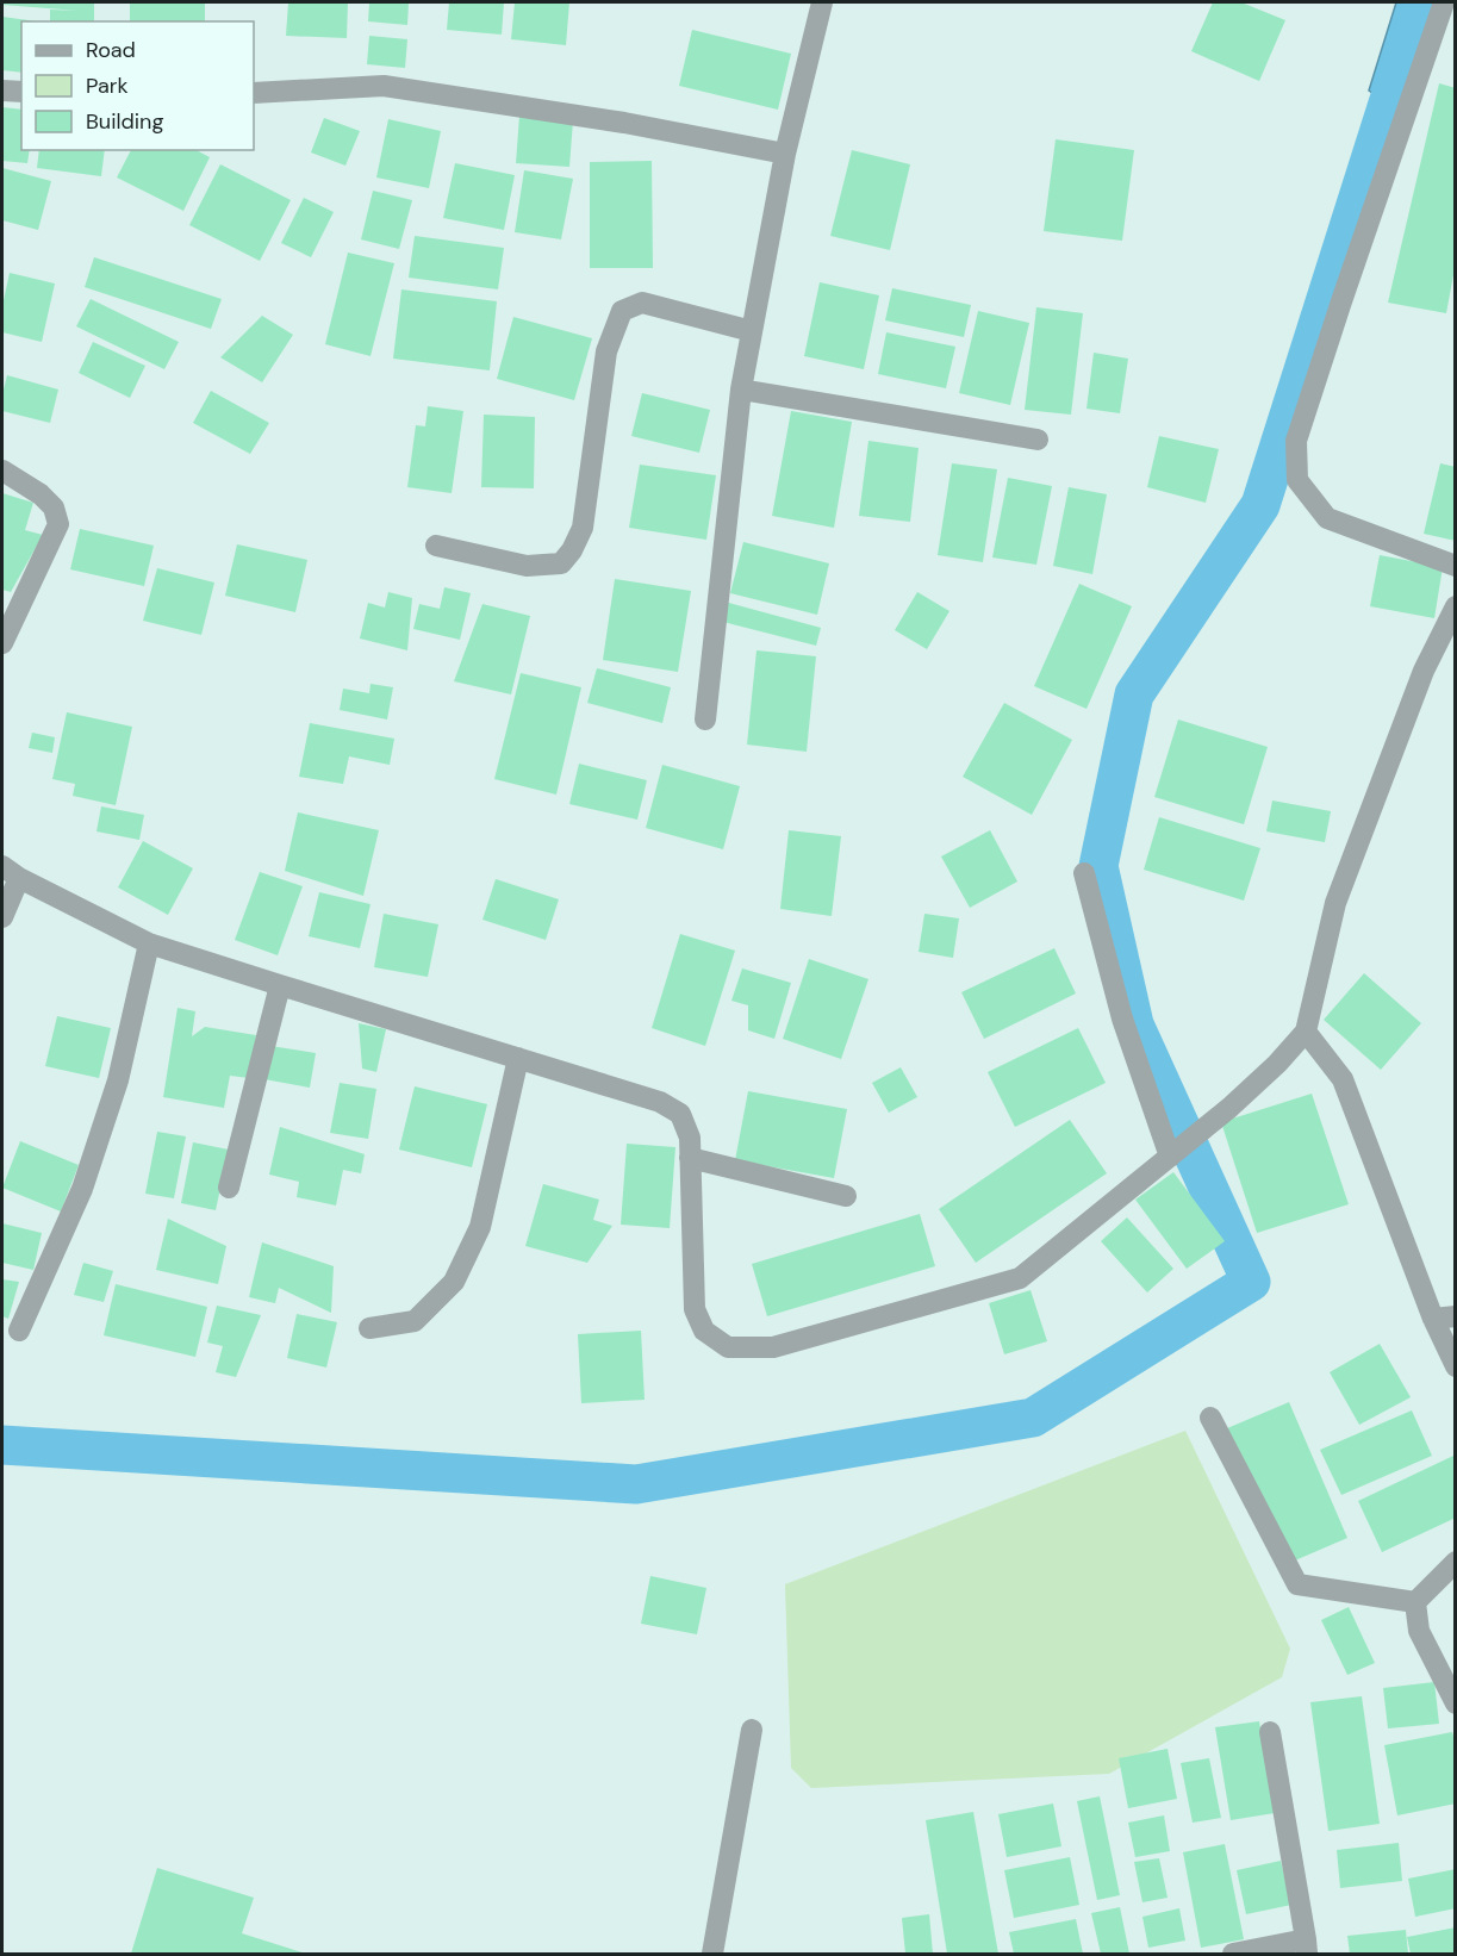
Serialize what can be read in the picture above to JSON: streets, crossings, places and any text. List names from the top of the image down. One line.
{"legend":["Road","Park","Building"]}
